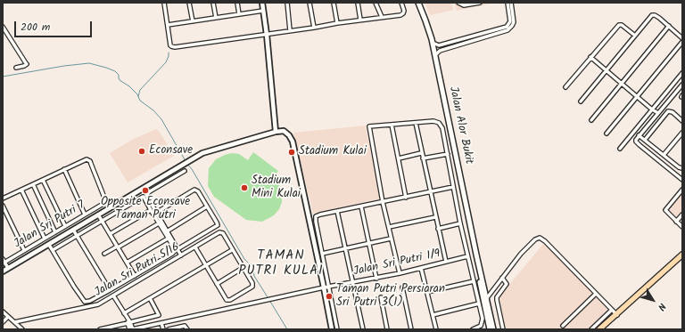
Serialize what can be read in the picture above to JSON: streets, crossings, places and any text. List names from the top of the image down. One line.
{"streets":{"main road":["Jalan Alor Bukit"],"street":["Jalan Sri Putri 7","Jalan Sri Putri 1/9","Jalan Sri Putri 5/16"]},"districts":["TAMAN PUTRI KULAI"],"places":["Econsave","Stadium Kulai","Stadium Mini Kulai","Opposite Econsave Taman Putri","Taman Putri Persiaran Sri Putri 3(1)"],"scale_bar":"200 m","north":"bottom right"}
